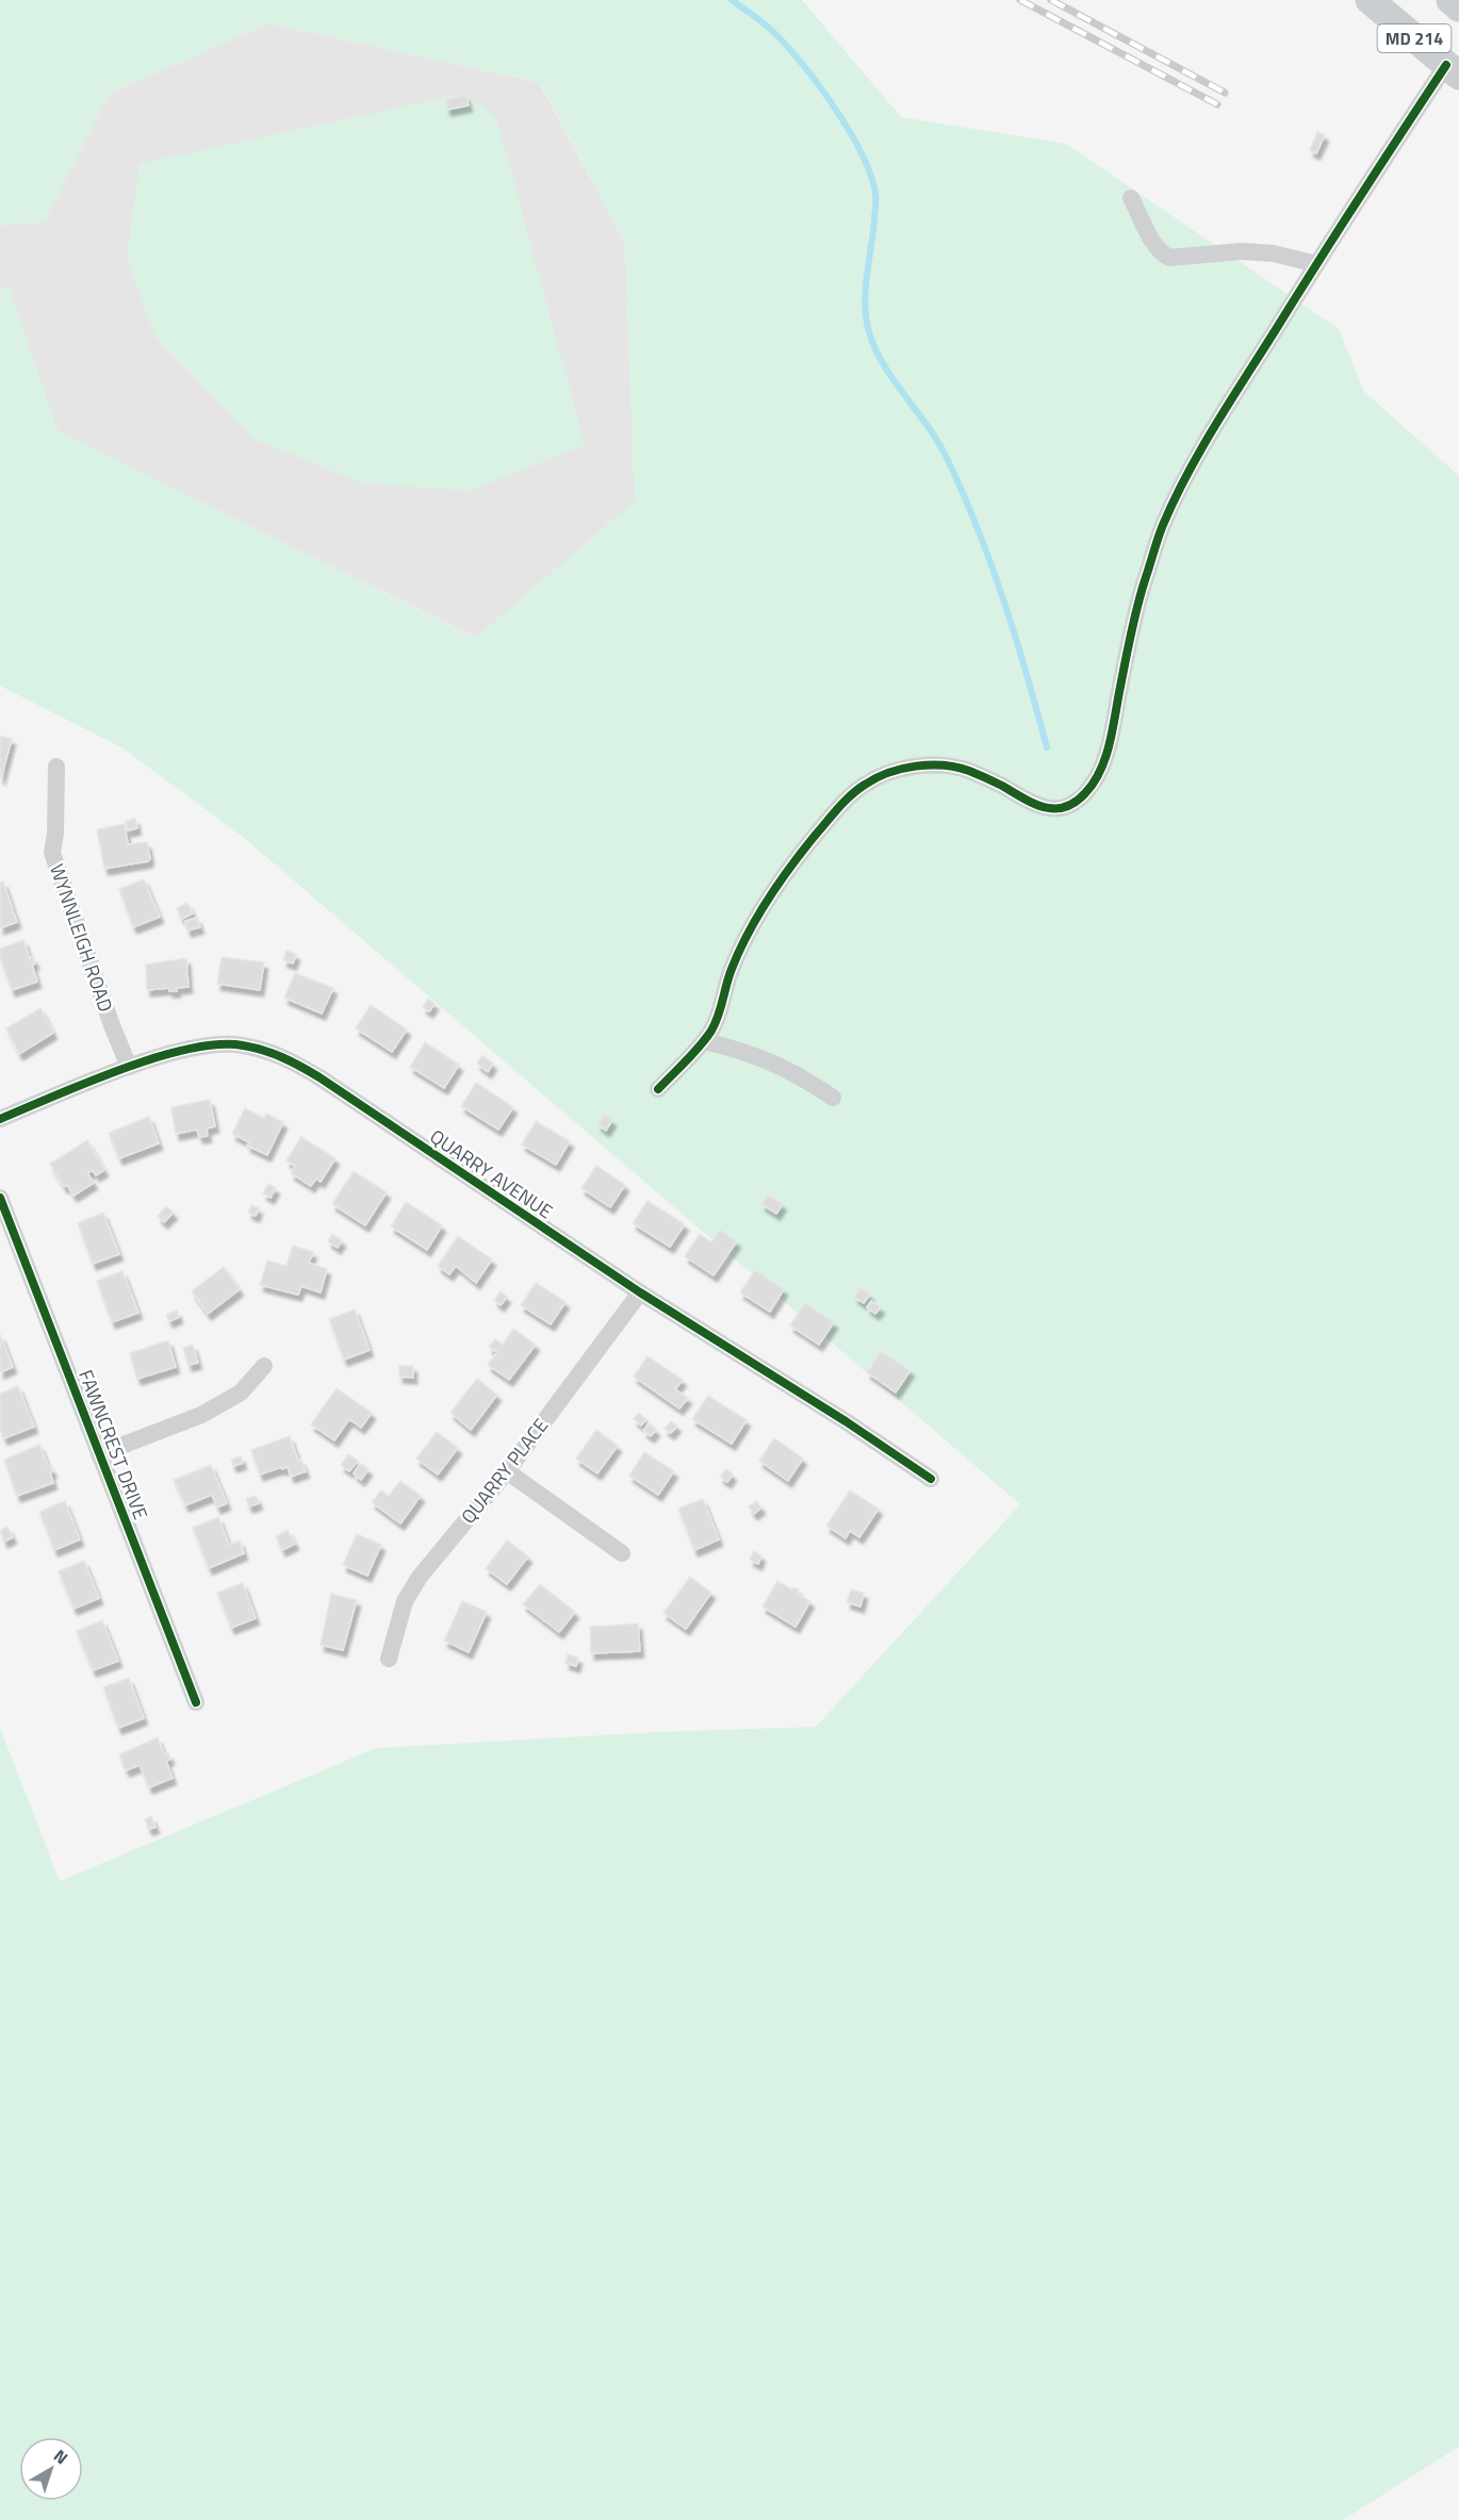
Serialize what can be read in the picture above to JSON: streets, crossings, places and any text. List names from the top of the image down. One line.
{"streets":{"main road":["MD 214"],"street":["WYNNLEIGH ROAD","QUARRY AVENUE","FAWNCREST DRIVE","QUARRY PLACE"]},"crossings":[["WYNNLEIGH ROAD","QUARRY AVENUE"],["QUARRY AVENUE","QUARRY PLACE"]],"north":"top right"}
